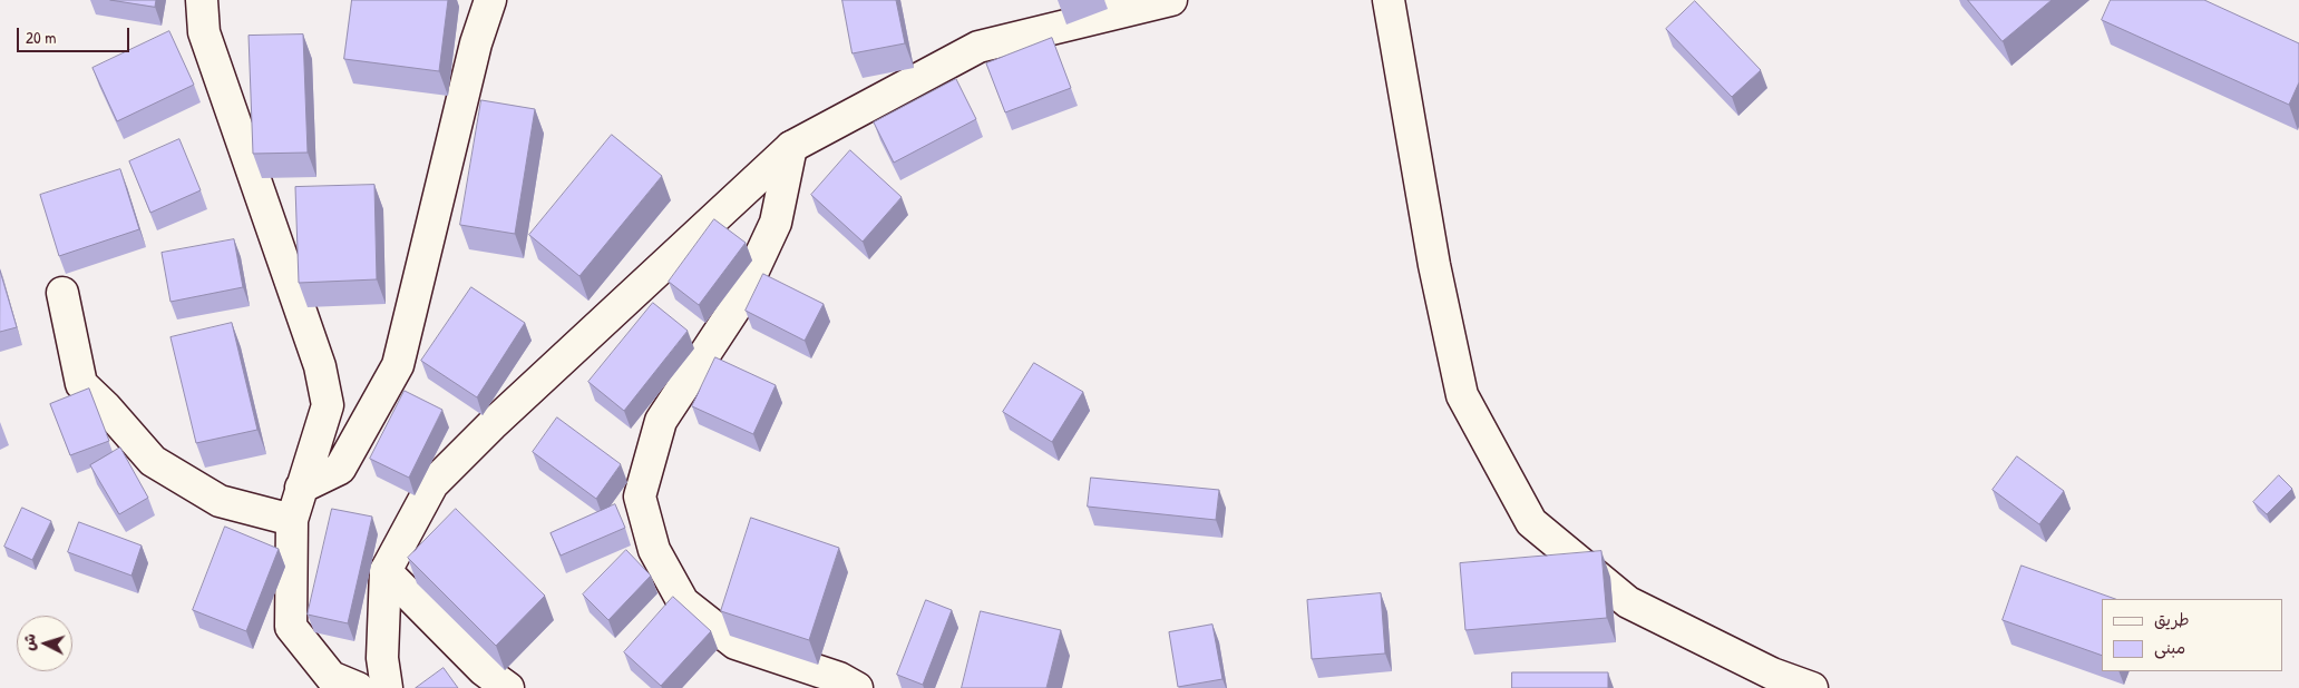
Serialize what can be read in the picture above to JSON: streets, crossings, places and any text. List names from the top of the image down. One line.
{"legend":["طريق","مبنى"],"scale_bar":"20 m","north":"left"}
